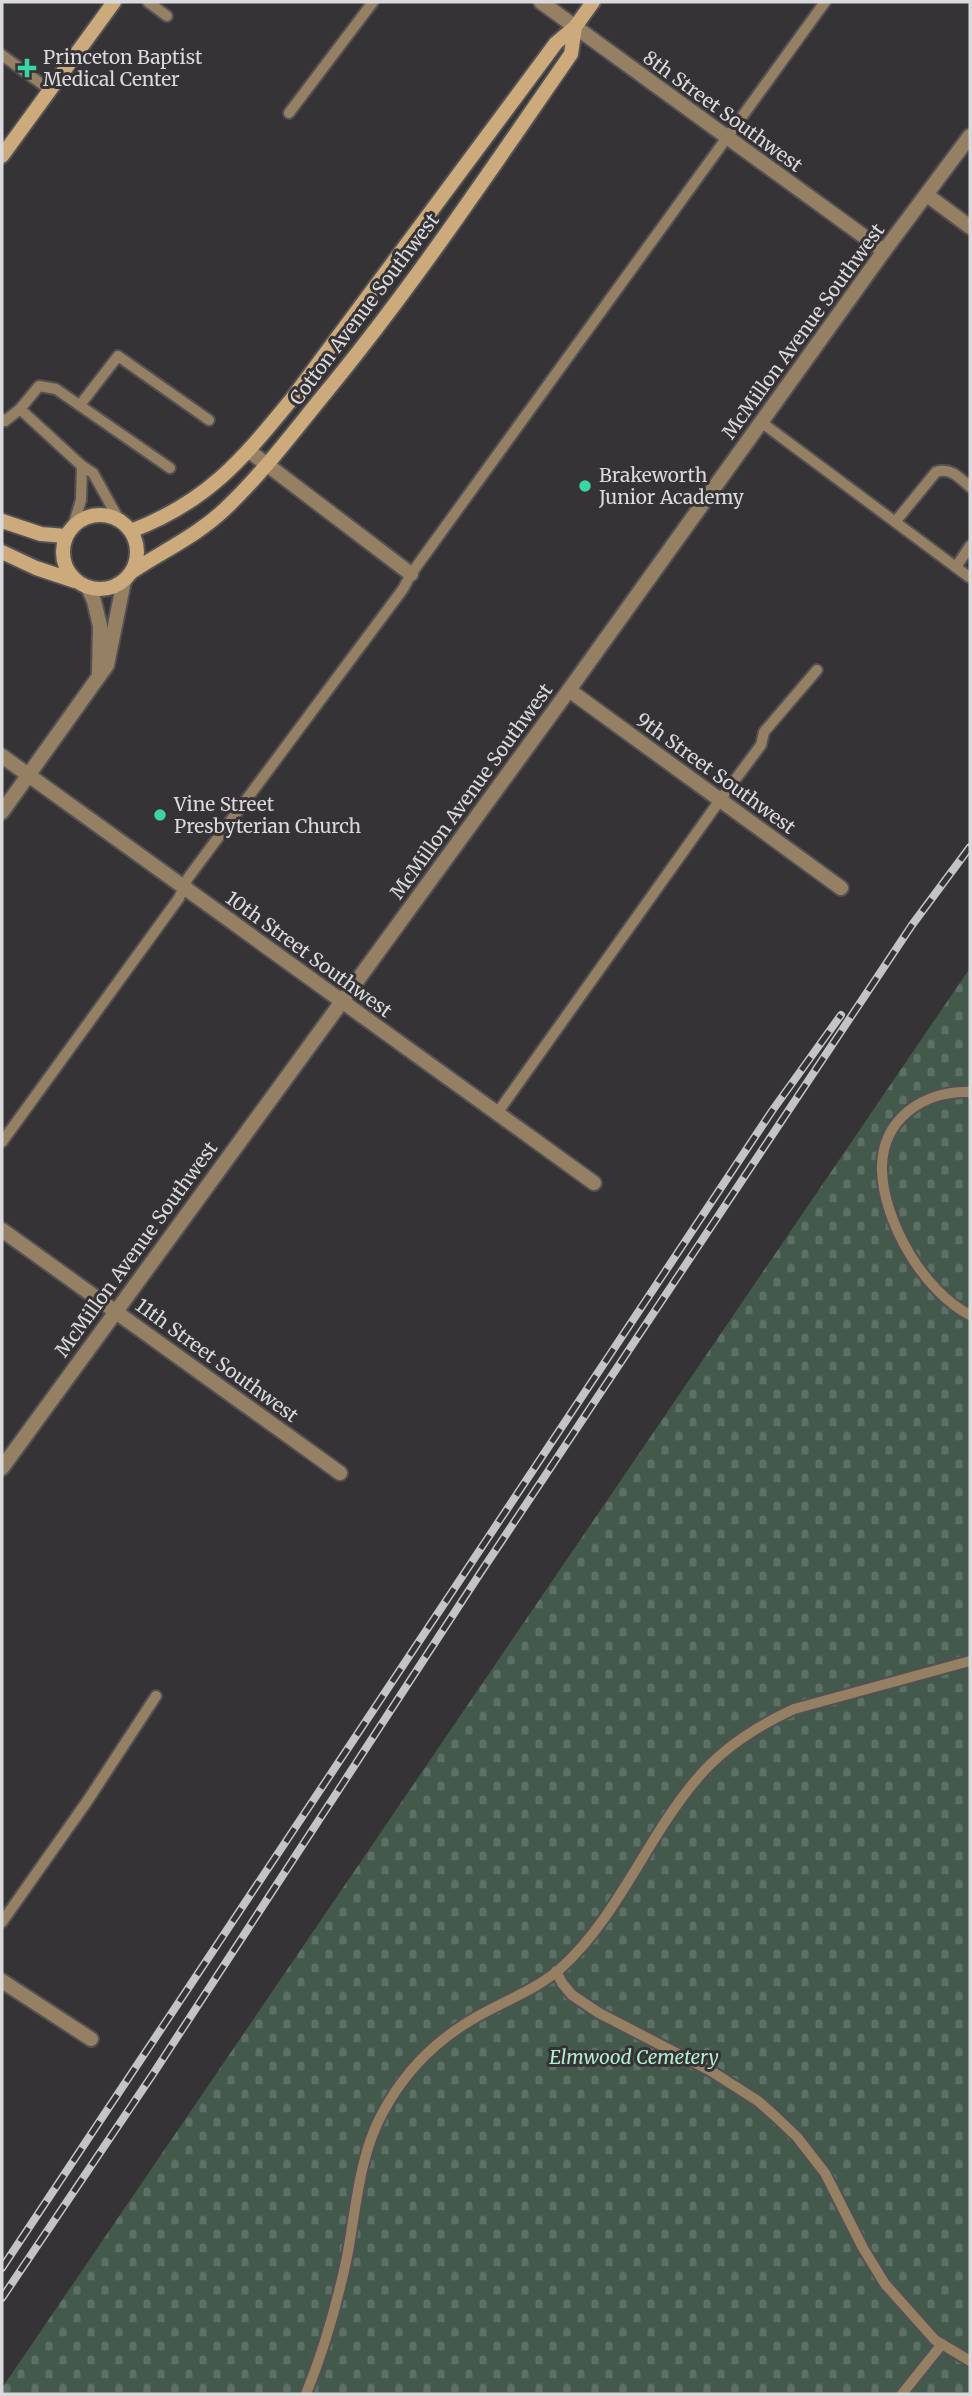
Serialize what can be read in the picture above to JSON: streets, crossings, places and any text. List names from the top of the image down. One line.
{"streets":{"street":["8th Street Southwest","Cotton Avenue Southwest","McMillon Avenue Southwest","9th Street Southwest","10th Street Southwest","11th Street Southwest"]},"crossings":[["8th Street Southwest","Cotton Avenue Southwest"],["8th Street Southwest","McMillon Avenue Southwest"],["McMillon Avenue Southwest","9th Street Southwest"],["McMillon Avenue Southwest","10th Street Southwest"],["McMillon Avenue Southwest","11th Street Southwest"]],"parks":["Elmwood Cemetery"],"places":{"health":["Princeton Baptist Medical Center"],"other":["Brakeworth Junior Academy","Vine Street Presbyterian Church"]}}
